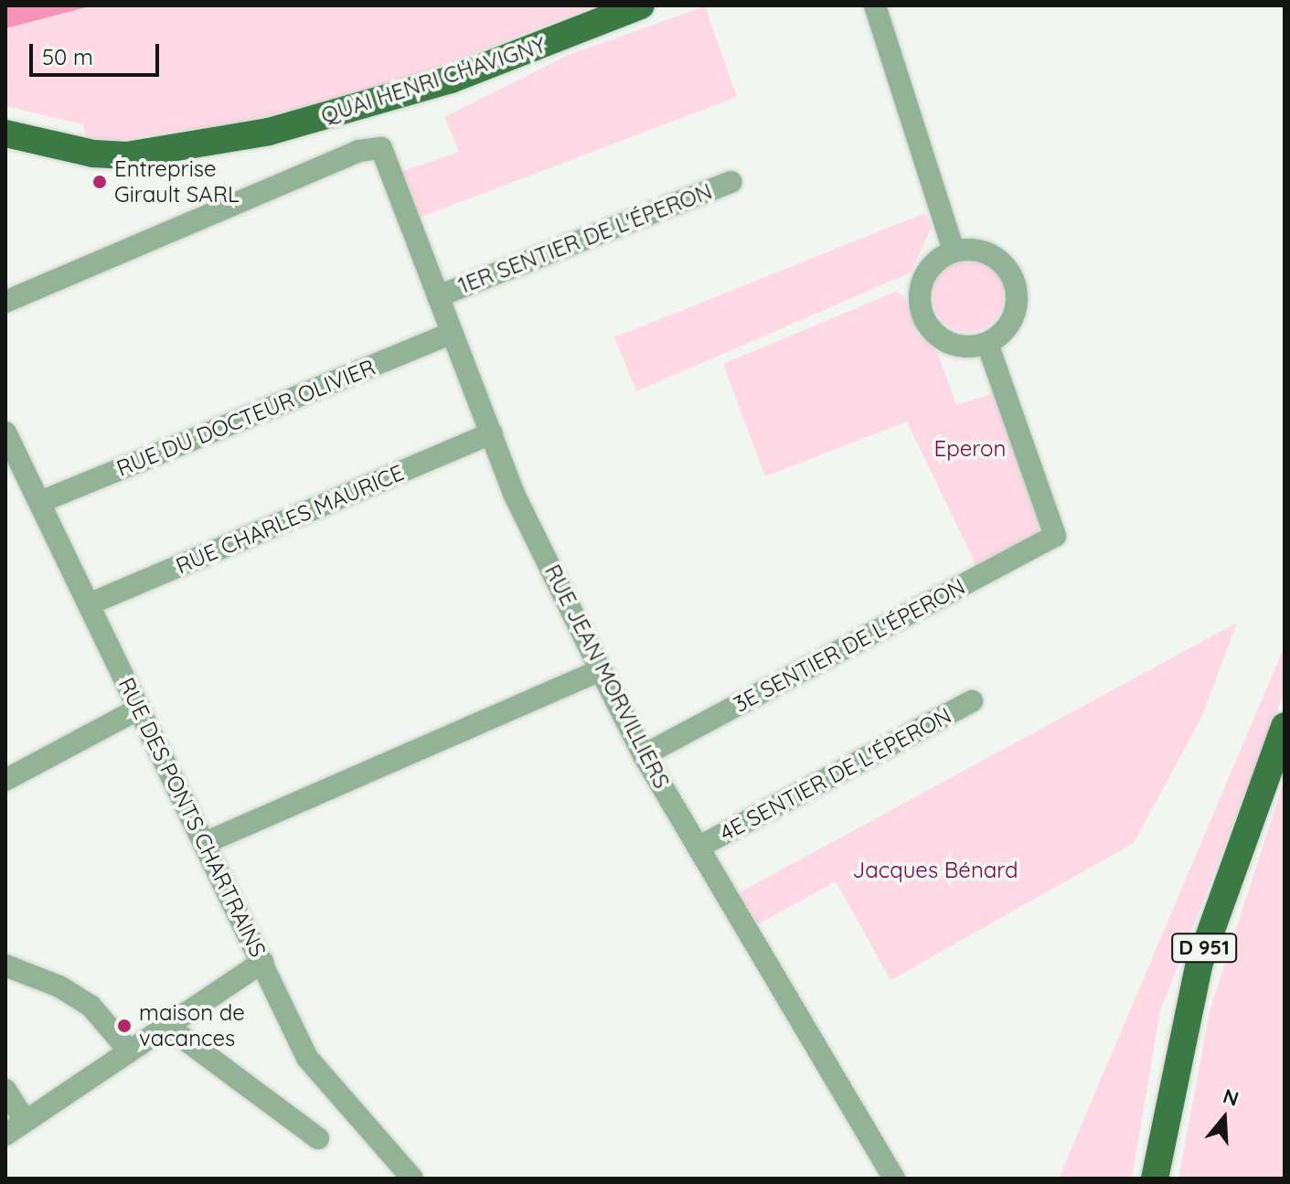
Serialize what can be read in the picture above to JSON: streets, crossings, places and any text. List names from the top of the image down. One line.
{"streets":{"main road":["QUAI HENRI CHAVIGNY","D 951"],"street":["1ER SENTIER DE L'ÉPERON","RUE DU DOCTEUR OLIVIER","RUE CHARLES MAURICE","3E SENTIER DE L'ÉPERON","RUE JEAN MORVILLIERS","4E SENTIER DE L'ÉPERON","RUE DES PONTS CHARTRAINS"]},"crossings":[["1ER SENTIER DE L'ÉPERON","RUE JEAN MORVILLIERS"],["RUE DU DOCTEUR OLIVIER","RUE JEAN MORVILLIERS"],["RUE DU DOCTEUR OLIVIER","RUE DES PONTS CHARTRAINS"],["RUE CHARLES MAURICE","RUE JEAN MORVILLIERS"],["RUE CHARLES MAURICE","RUE DES PONTS CHARTRAINS"],["3E SENTIER DE L'ÉPERON","RUE JEAN MORVILLIERS"],["RUE JEAN MORVILLIERS","4E SENTIER DE L'ÉPERON"]],"parks":["Eperon","Jacques Bénard"],"places":["Entreprise Girault SARL","maison de vacances"],"scale_bar":"50 m","north":"top"}
